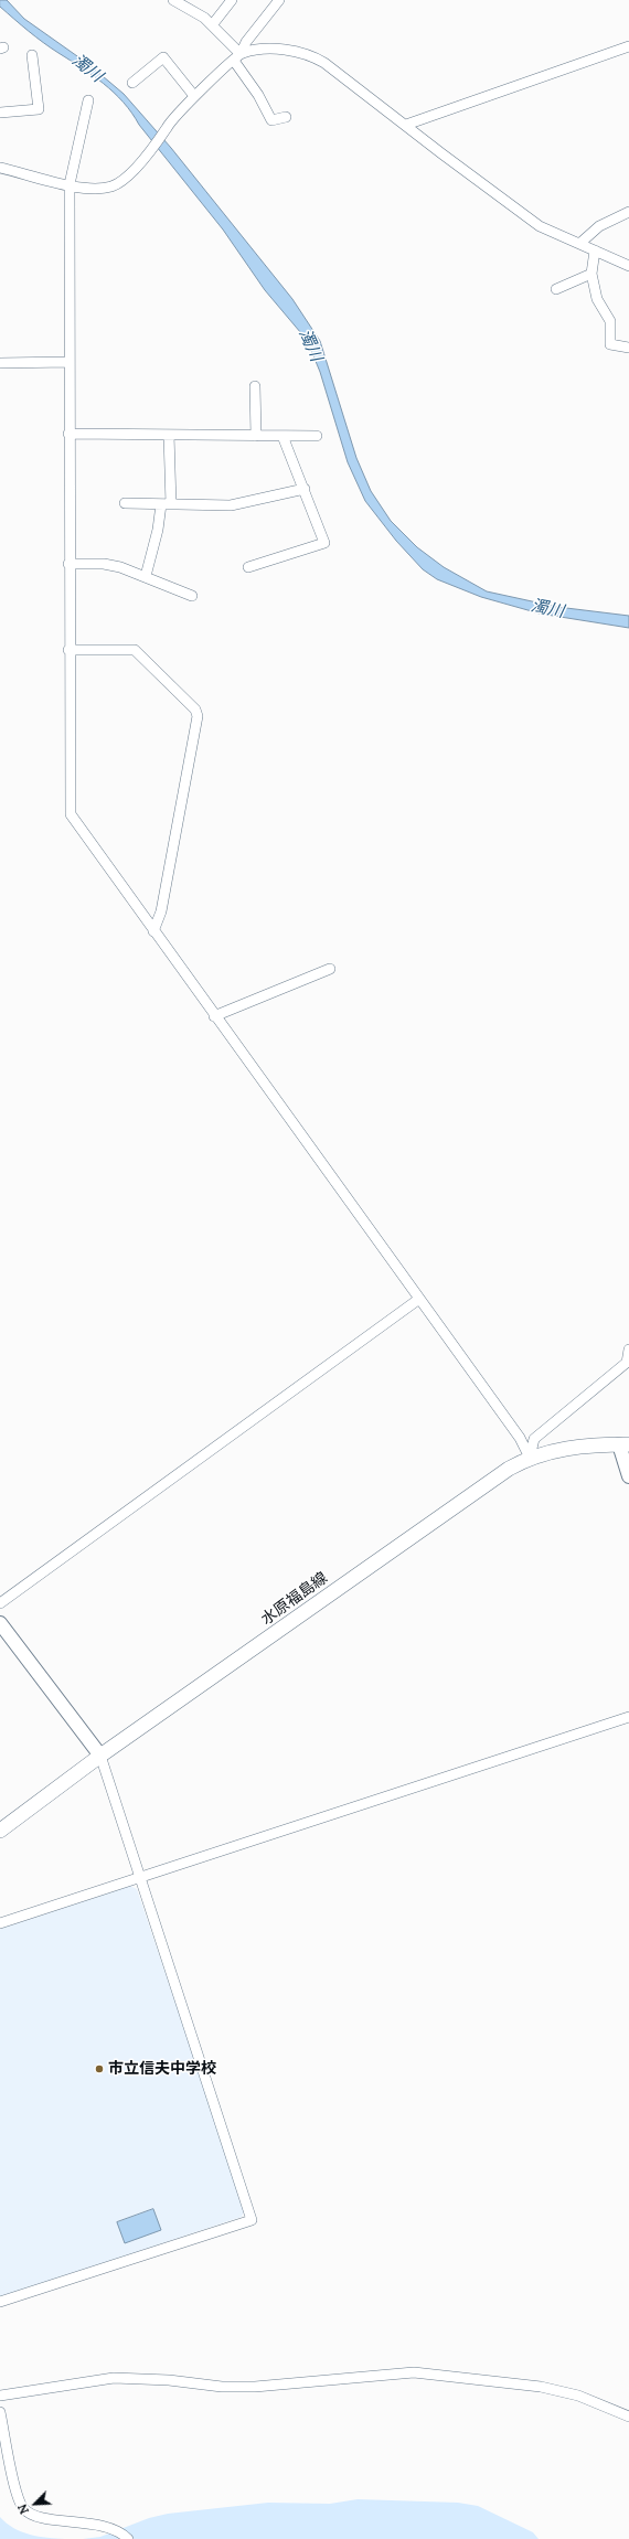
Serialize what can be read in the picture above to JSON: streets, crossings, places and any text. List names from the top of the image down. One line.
{"streets":{"main road":["水原福島線"]},"water":["濁川"],"places":["市立信夫中学校"],"north":"bottom left"}
